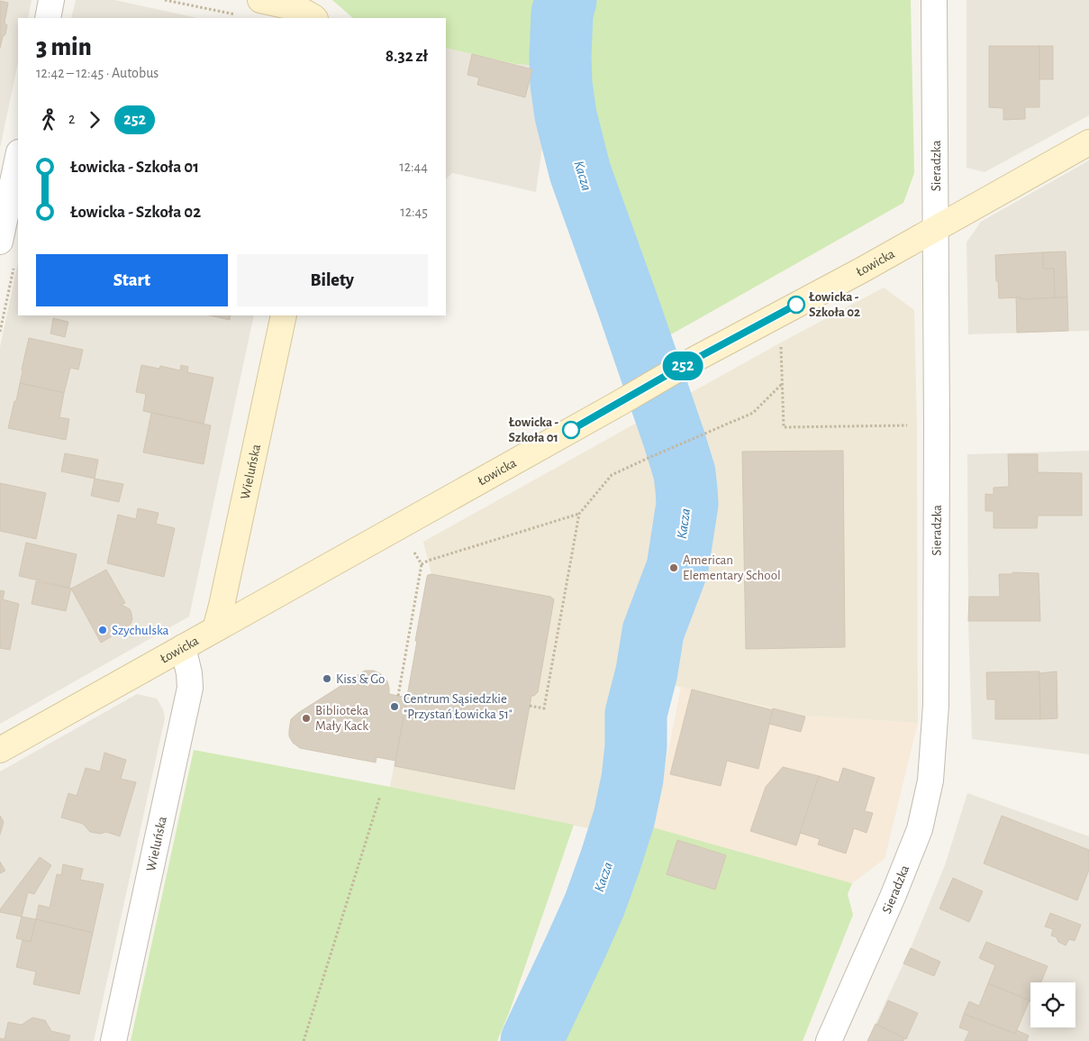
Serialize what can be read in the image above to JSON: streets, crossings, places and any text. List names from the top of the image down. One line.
{"streets":{"street":["Sieradzka","Łowicka","Wieluńska"]},"crossings":[["Sieradzka","Łowicka"],["Łowicka","Wieluńska"]],"water":["Kacza"],"places":["Łowicka - Szkoła 02","Łowicka - Szkoła 01","American Elementary School","Szychulska","Kiss & Go","Centrum Sąsiedzkie \"Przystań Łowicka 51\"","Biblioteka Mały Kack"],"lines":["bus line 252"],"page":{"on_map":"252","heading":["3 min","12:42 – 12:45 · Autobus","8.32 zł"],"legs":["2","252"],"list":[{"name":"Łowicka - Szkoła 01","value":"12:44"},{"name":"Łowicka - Szkoła 02","value":"12:45"}],"buttons":["Start","Bilety"]}}
